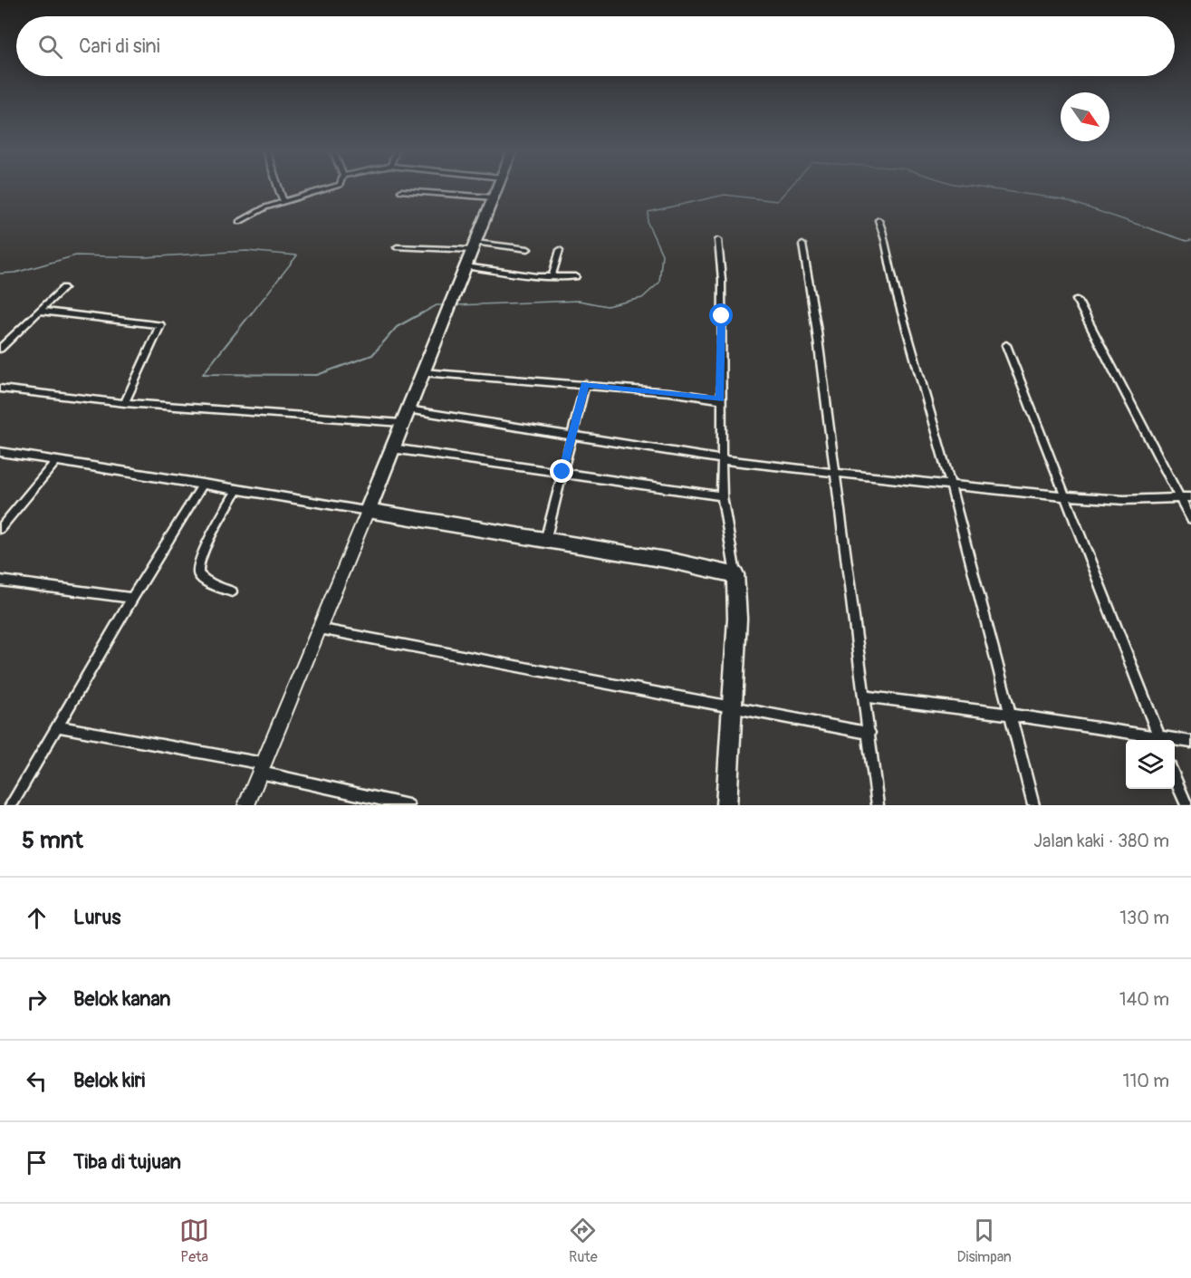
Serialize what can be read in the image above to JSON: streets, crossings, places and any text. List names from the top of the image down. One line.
{"north":"bottom right","page":{"search":"Cari di sini","heading":["5 mnt","Jalan kaki · 380 m"],"list":[["Lurus","130 m"],["Belok kanan","140 m"],["Belok kiri","110 m"],"Tiba di tujuan"],"nav":["Peta","Rute","Disimpan"]}}
